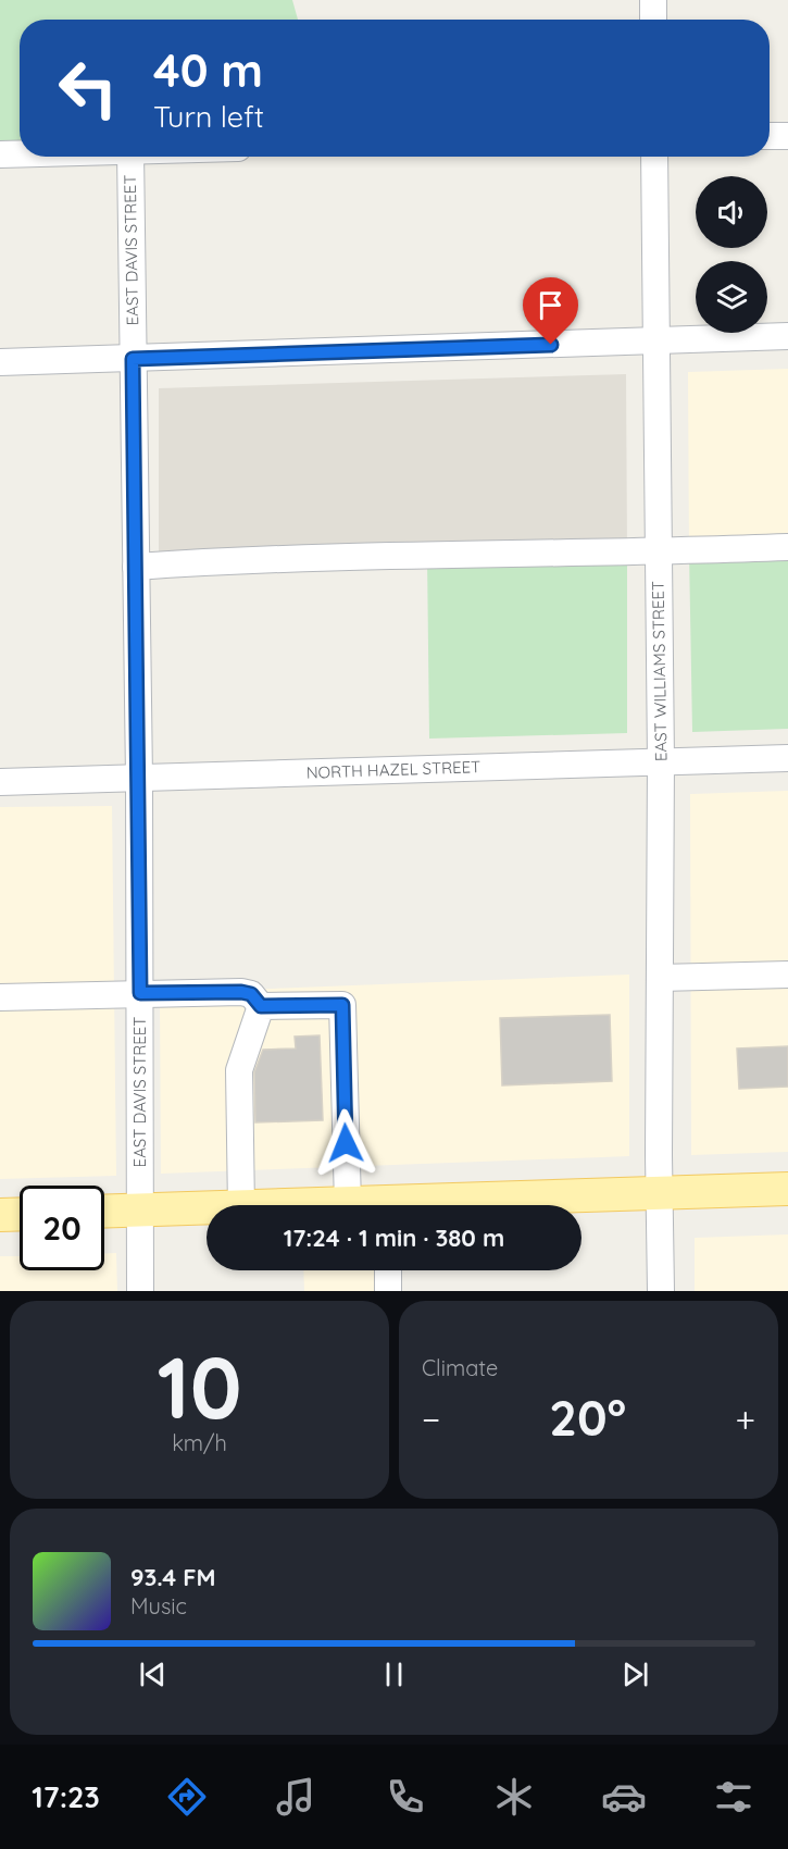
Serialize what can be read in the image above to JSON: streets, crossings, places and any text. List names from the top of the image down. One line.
{"streets":{"street":["EAST DAVIS STREET","EAST WILLIAMS STREET","NORTH HAZEL STREET"]},"crossings":[["EAST DAVIS STREET","NORTH HAZEL STREET"],["EAST WILLIAMS STREET","NORTH HAZEL STREET"]],"page":{"turn":["40 m","Turn left"],"limit":"20","trip":"17:24 · 1 min · 380 m","tile":[["10","km/h"],"Climate"],"heat":["−","20°","+"],"song":["93.4 FM","Music"],"tabs":"17:23"}}
